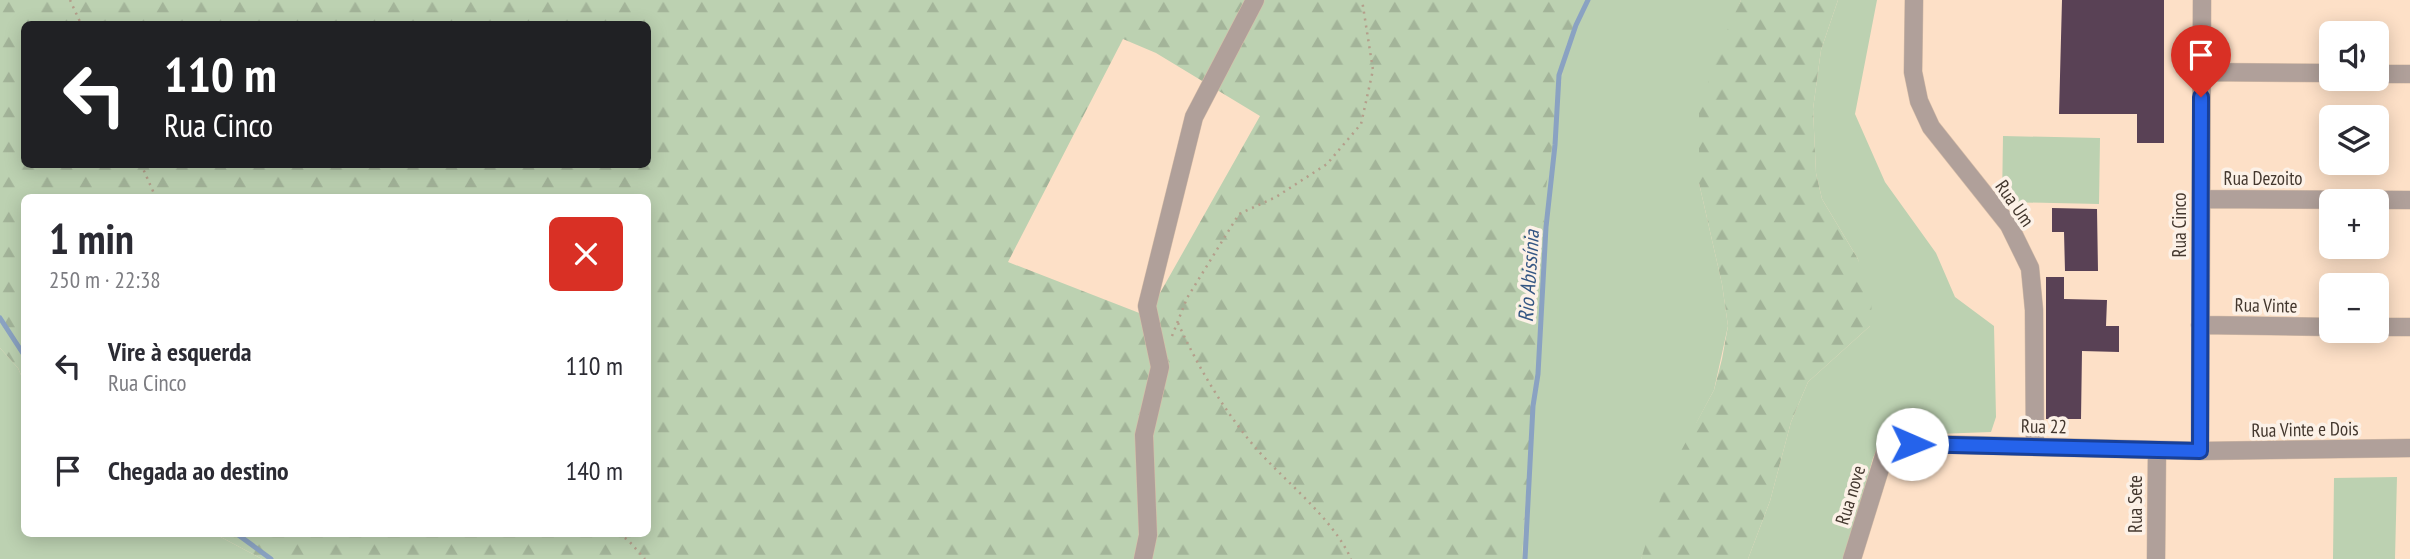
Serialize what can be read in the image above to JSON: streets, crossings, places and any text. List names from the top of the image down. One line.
{"streets":{"street":["Rua Dezoito","Rua Um","Rua Cinco","Rua Vinte","Rua 22","Rua Vinte e Dois","Rua nove","Rua Sete"]},"crossings":[["Rua Dezoito","Rua Cinco"],["Rua Um","Rua 22"],["Rua Cinco","Rua Vinte"],["Rua Cinco","Rua 22"],["Rua Cinco","Rua Vinte e Dois"],["Rua 22","Rua Vinte e Dois"],["Rua 22","Rua nove"],["Rua 22","Rua Sete"]],"water":["Rio Abissínia"],"page":{"map_buttons":["+","−"],"turn":["110 m","Rua Cinco"],"heading":["1 min","250 m · 22:38"],"list":[{"name":"Vire à esquerda","note":"Rua Cinco","value":"110 m"},{"name":"Chegada ao destino","value":"140 m"}]}}
